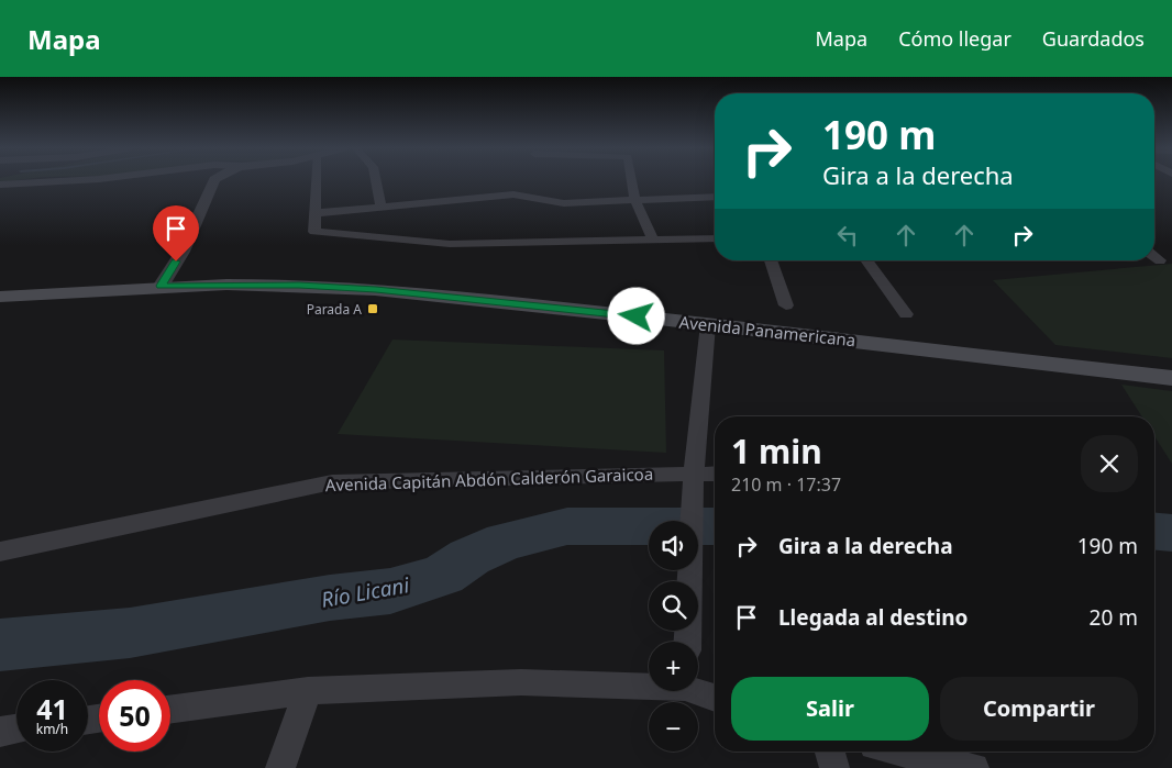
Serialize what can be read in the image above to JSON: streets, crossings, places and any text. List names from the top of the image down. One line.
{"streets":{"main road":["Avenida Panamericana"],"street":["Avenida Capitán Abdón Calderón Garaicoa"]},"water":["Río Licani"],"places":{"transit":["Parada A"]},"page":{"header":"Mapa","nav":["Mapa","Cómo llegar","Guardados"],"turn":["190 m","Gira a la derecha"],"heading":["1 min","210 m · 17:37"],"list":[{"name":"Gira a la derecha","value":"190 m"},{"name":"Llegada al destino","value":"20 m"}],"map_buttons":["+","−"],"buttons":["Salir","Compartir"],"speed":"41 km/h","limit":"50"}}
